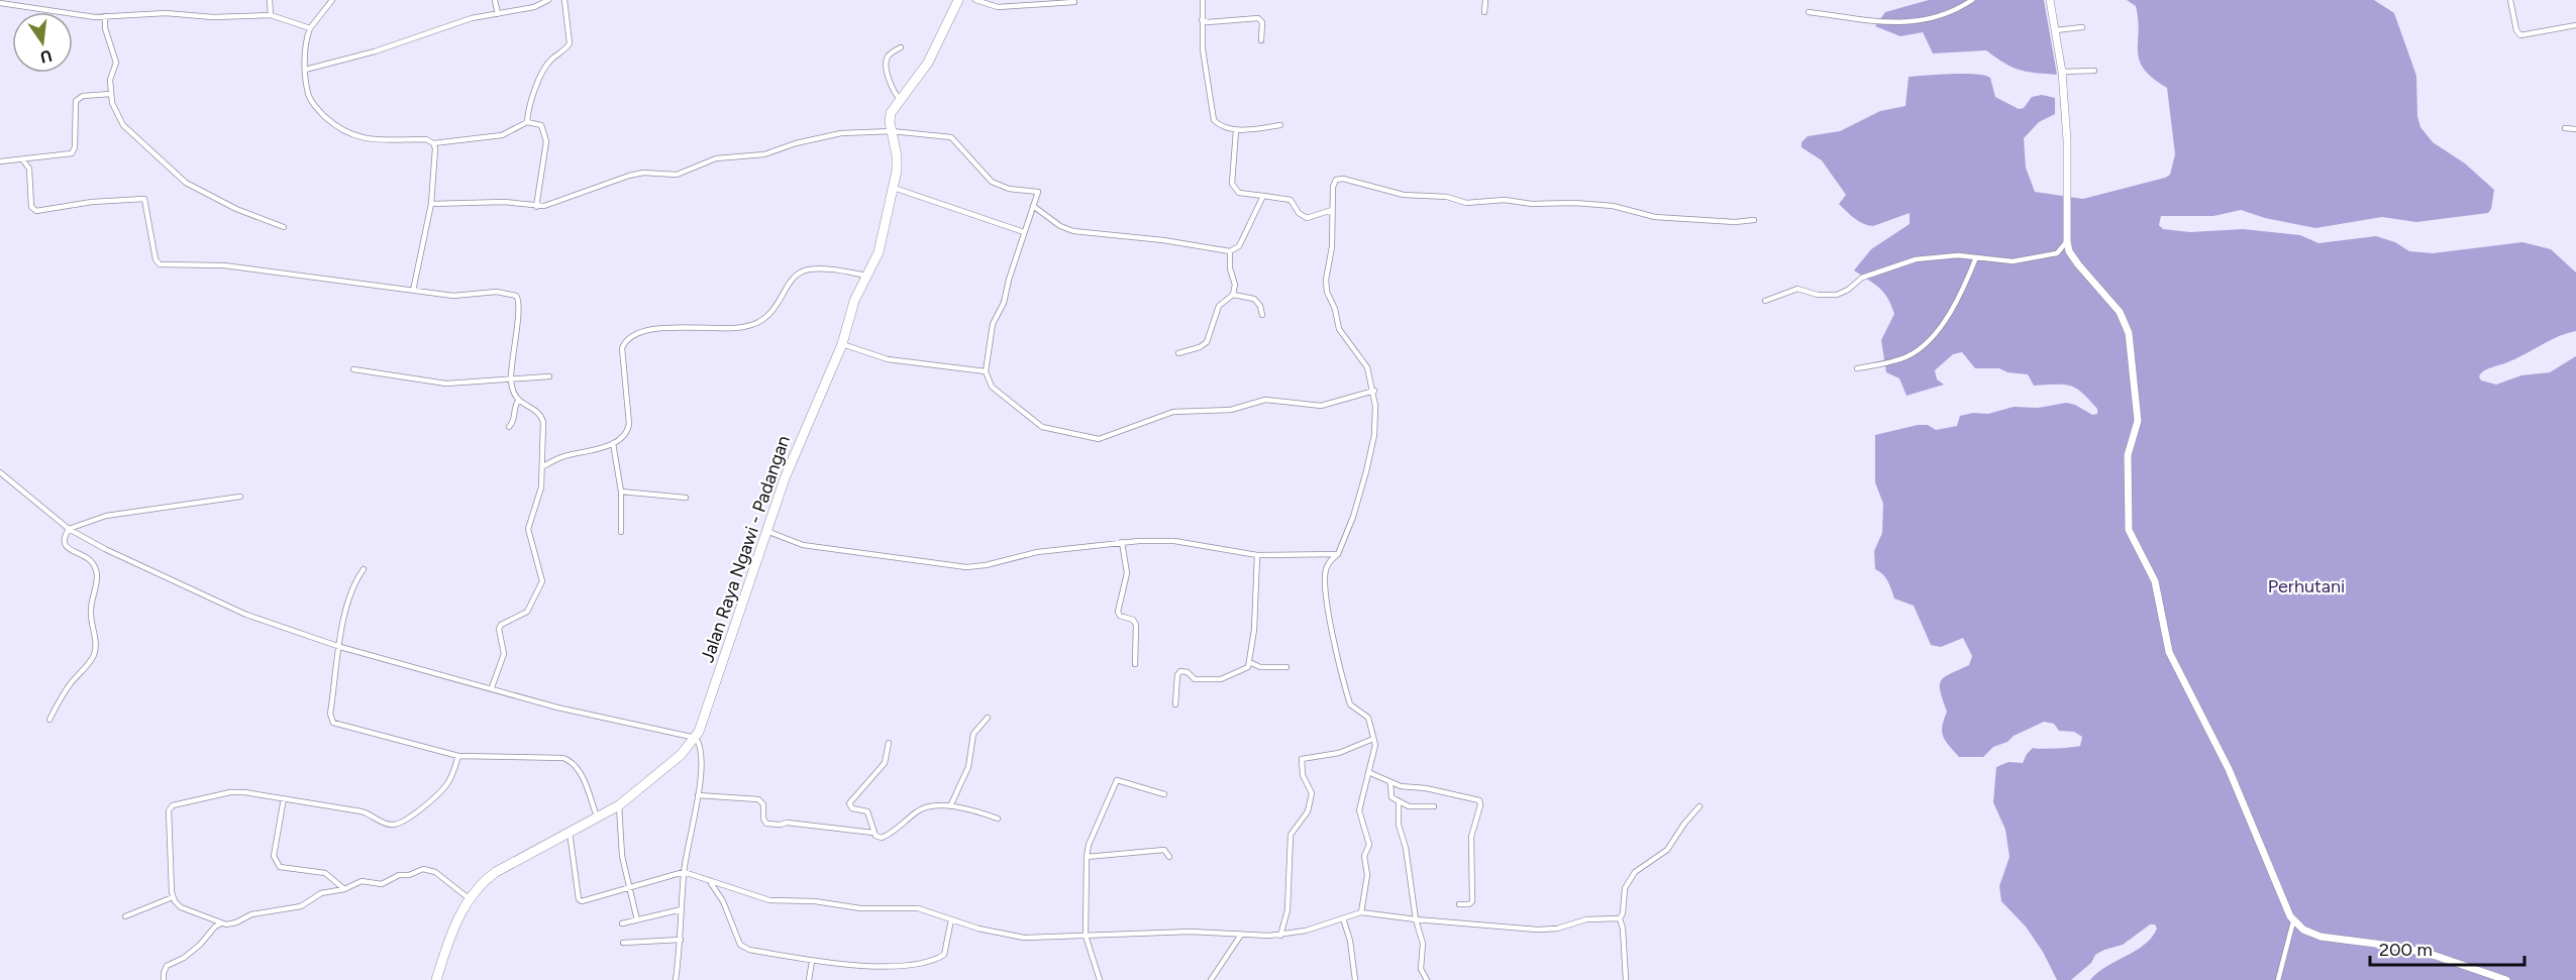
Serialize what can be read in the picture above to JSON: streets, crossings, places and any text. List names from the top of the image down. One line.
{"streets":{"highway":["Jalan Raya Ngawi - Padangan"]},"parks":["Perhutani"],"scale_bar":"200 m","north":"bottom"}
